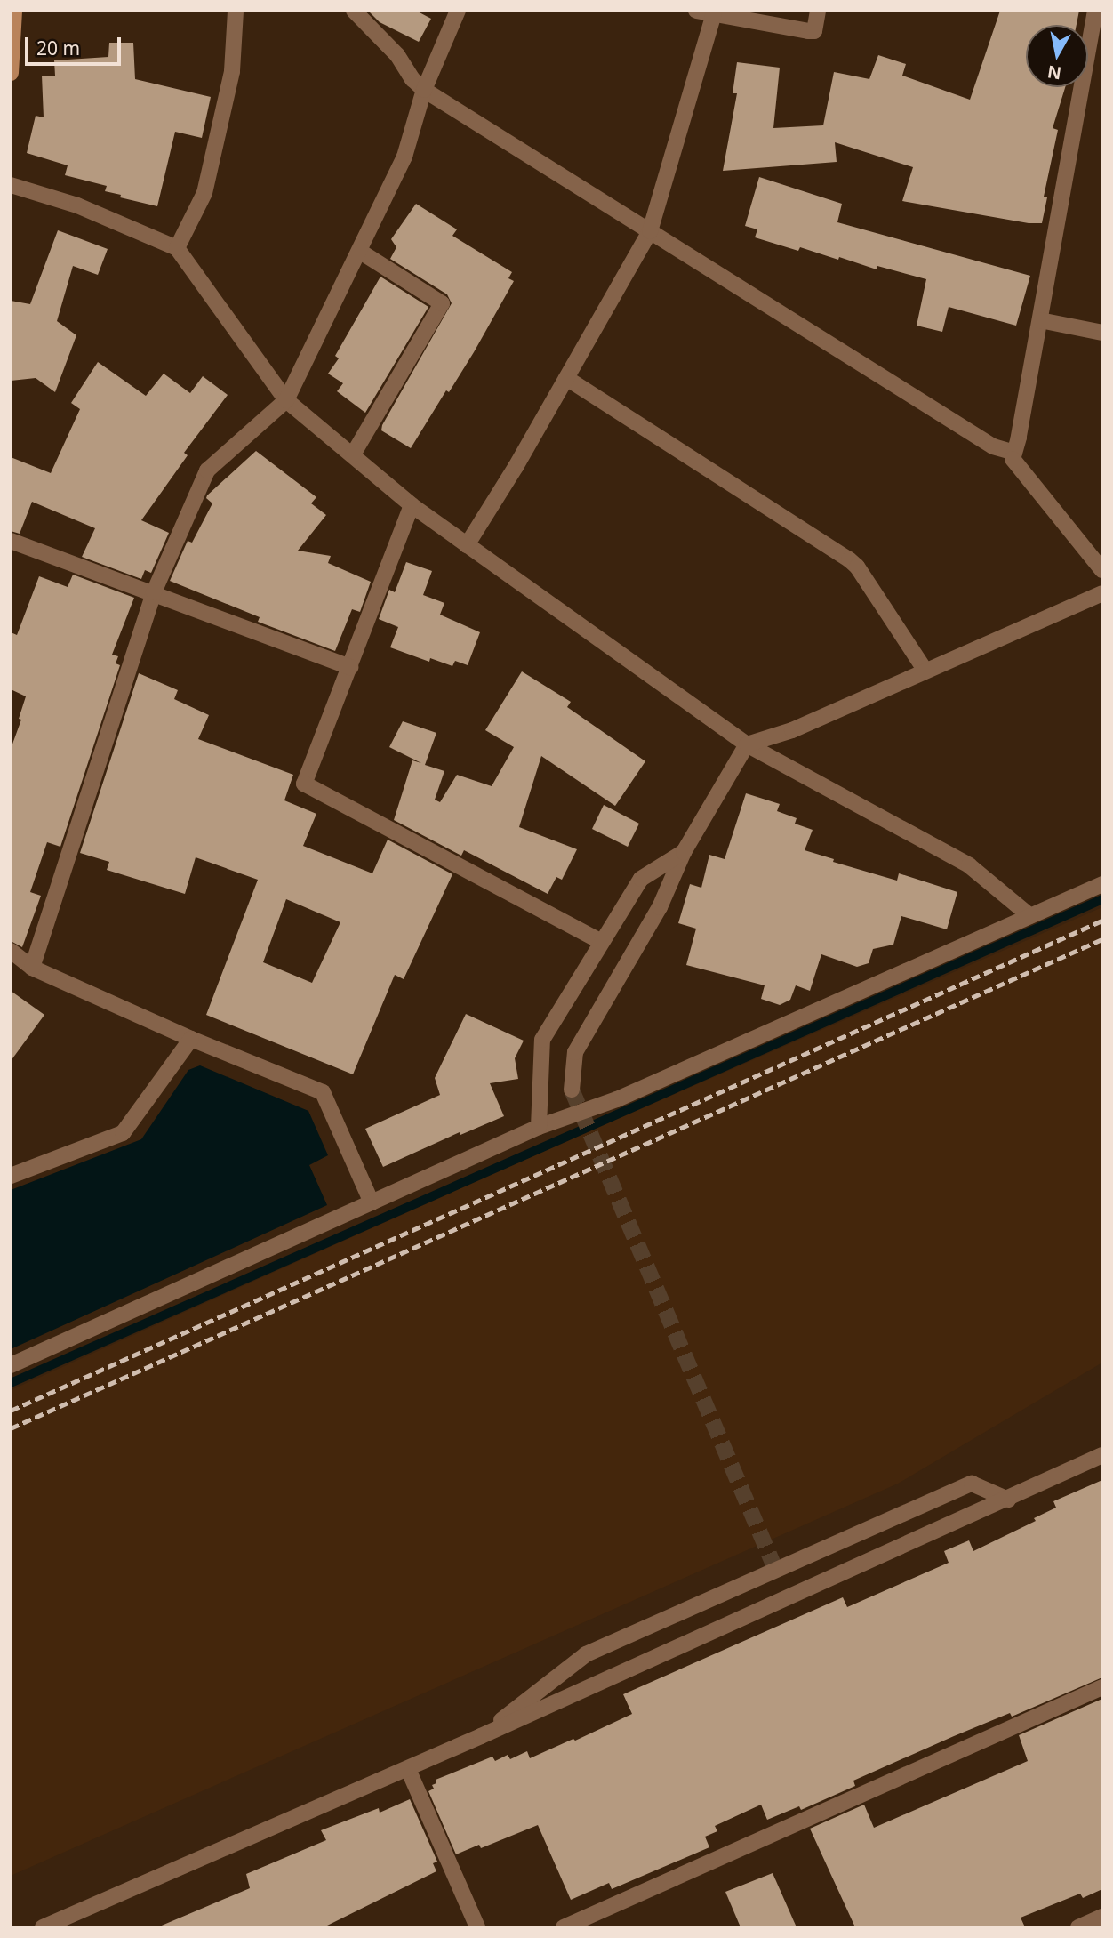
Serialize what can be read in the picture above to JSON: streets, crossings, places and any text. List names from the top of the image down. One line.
{"scale_bar":"20 m","north":"bottom"}
